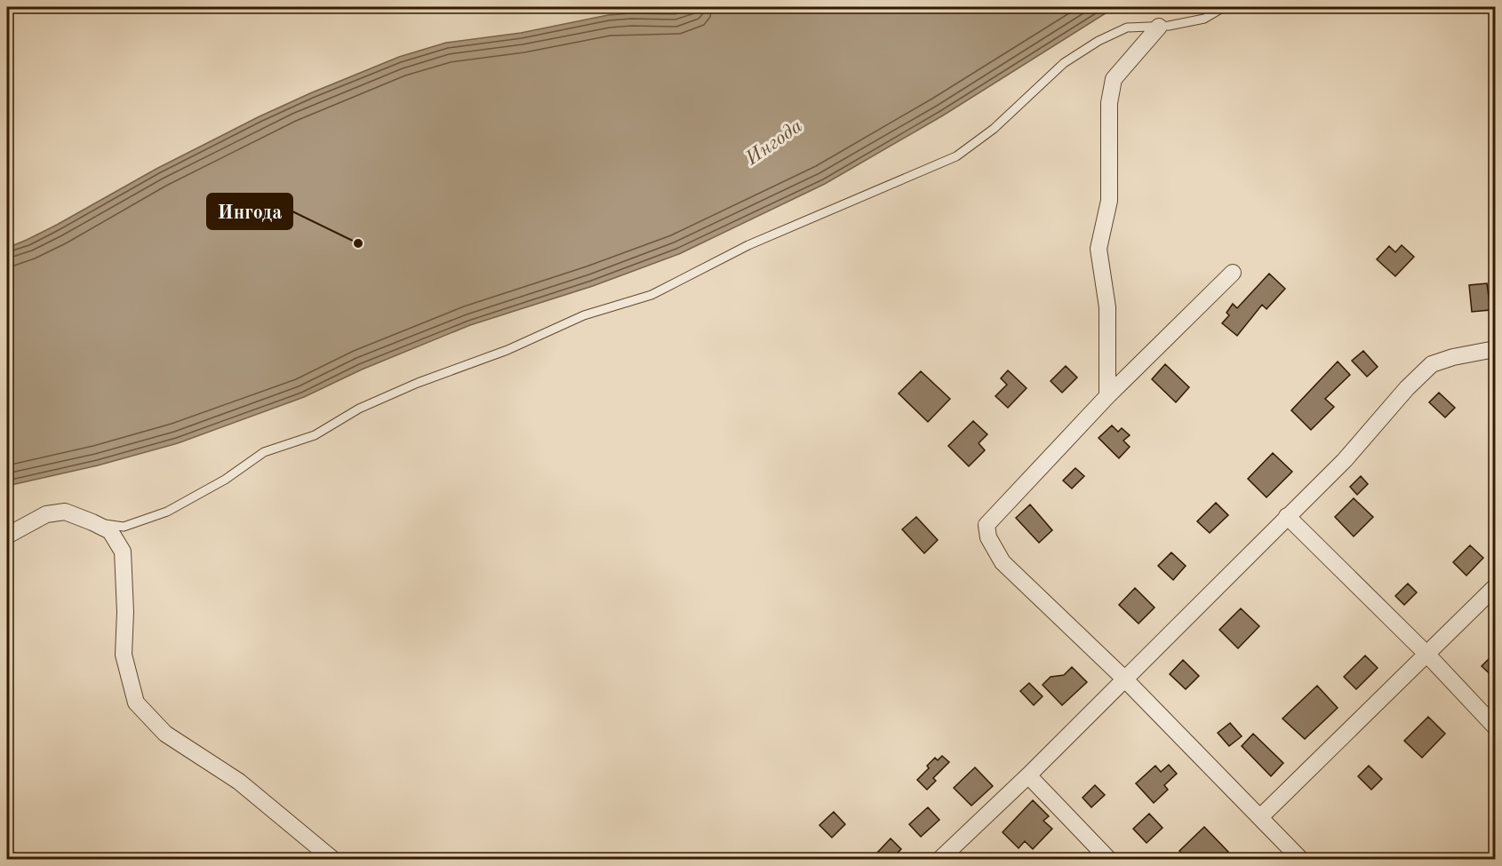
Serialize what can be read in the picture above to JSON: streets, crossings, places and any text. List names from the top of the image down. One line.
{"water":["Ингода"],"places":["Ингода"]}
